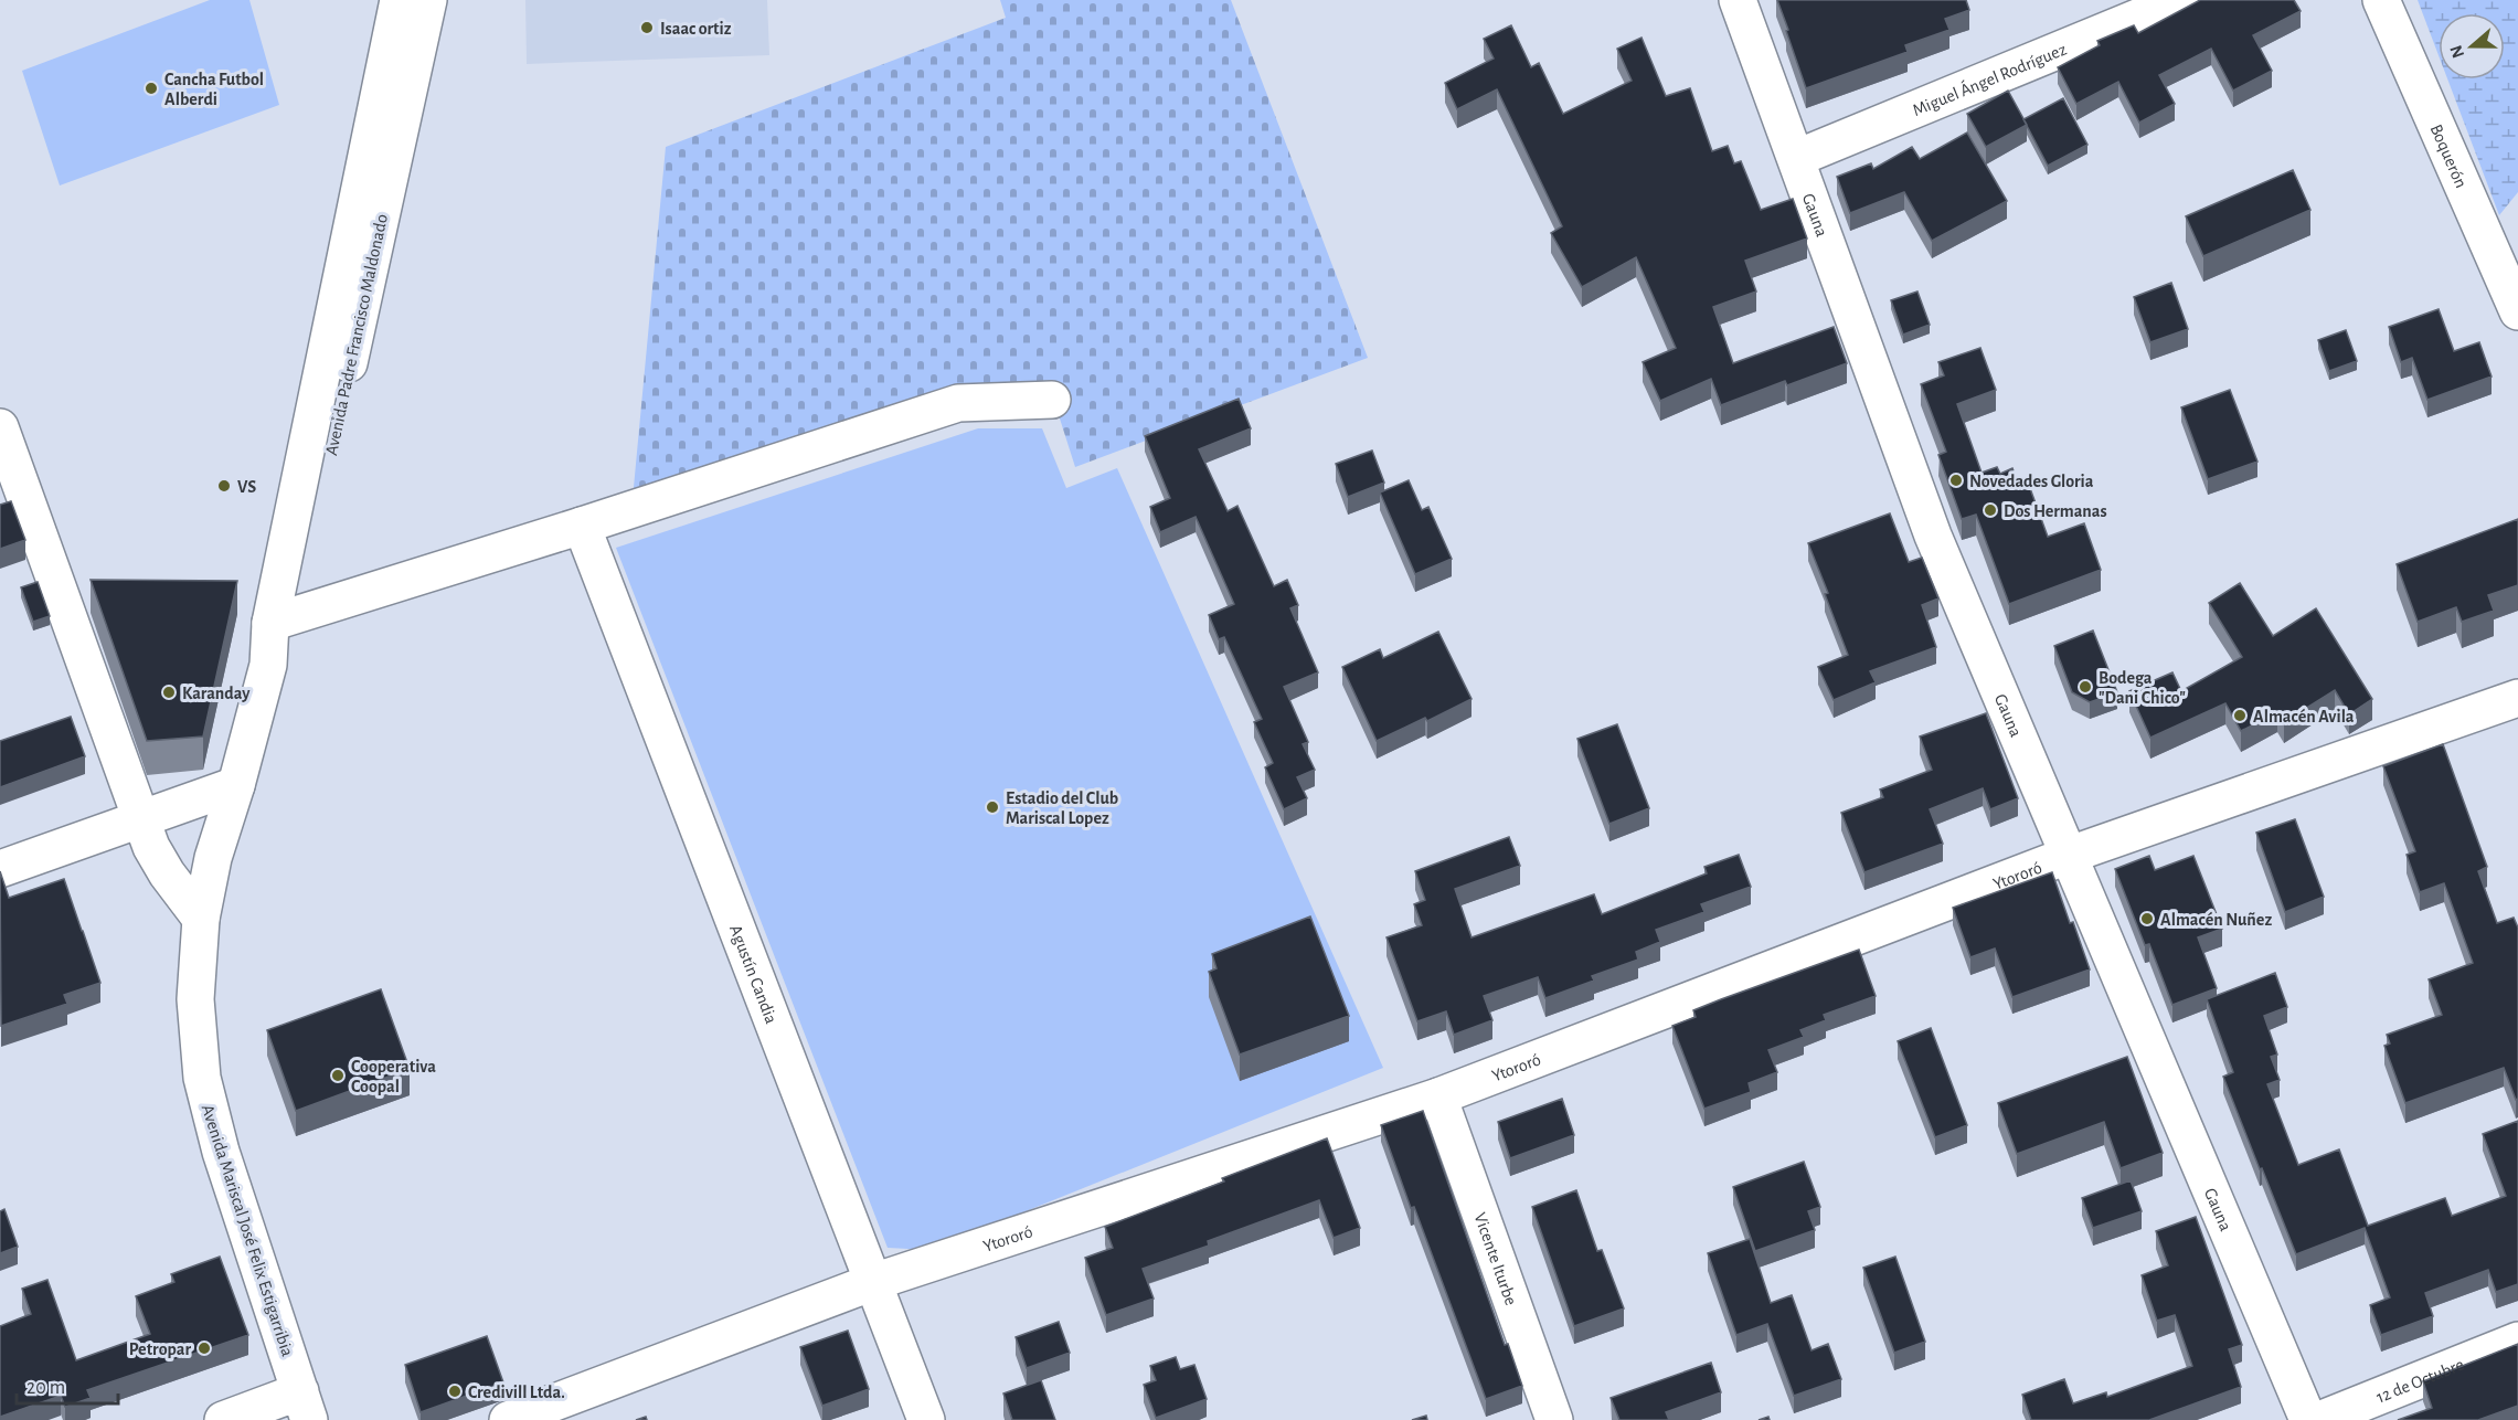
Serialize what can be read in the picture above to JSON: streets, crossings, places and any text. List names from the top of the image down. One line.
{"streets":{"street":["Miguel Ángel Rodríguez","Boquerón","Gauna","Avenida Padre Francisco Maldonado","Ytororó","Agustín Candia","Avenida Mariscal José Felix Estigarribia","Vicente Iturbe","12 de Octubre"]},"crossings":[["Miguel Ángel Rodríguez","Gauna"],["Gauna","Ytororó"],["Avenida Padre Francisco Maldonado","Avenida Mariscal José Felix Estigarribia"],["Ytororó","Agustín Candia"],["Ytororó","Vicente Iturbe"]],"places":["Isaac ortiz","Cancha Futbol Alberdi","Novedades Gloria","VS","Dos Hermanas","Bodega \"Dani Chico\"","Karanday","Almacén Avila","Estadio del Club Mariscal Lopez","Almacén Nuñez","Cooperativa Coopal","Petropar","Credivill Ltda."],"scale_bar":"20 m","north":"left"}
